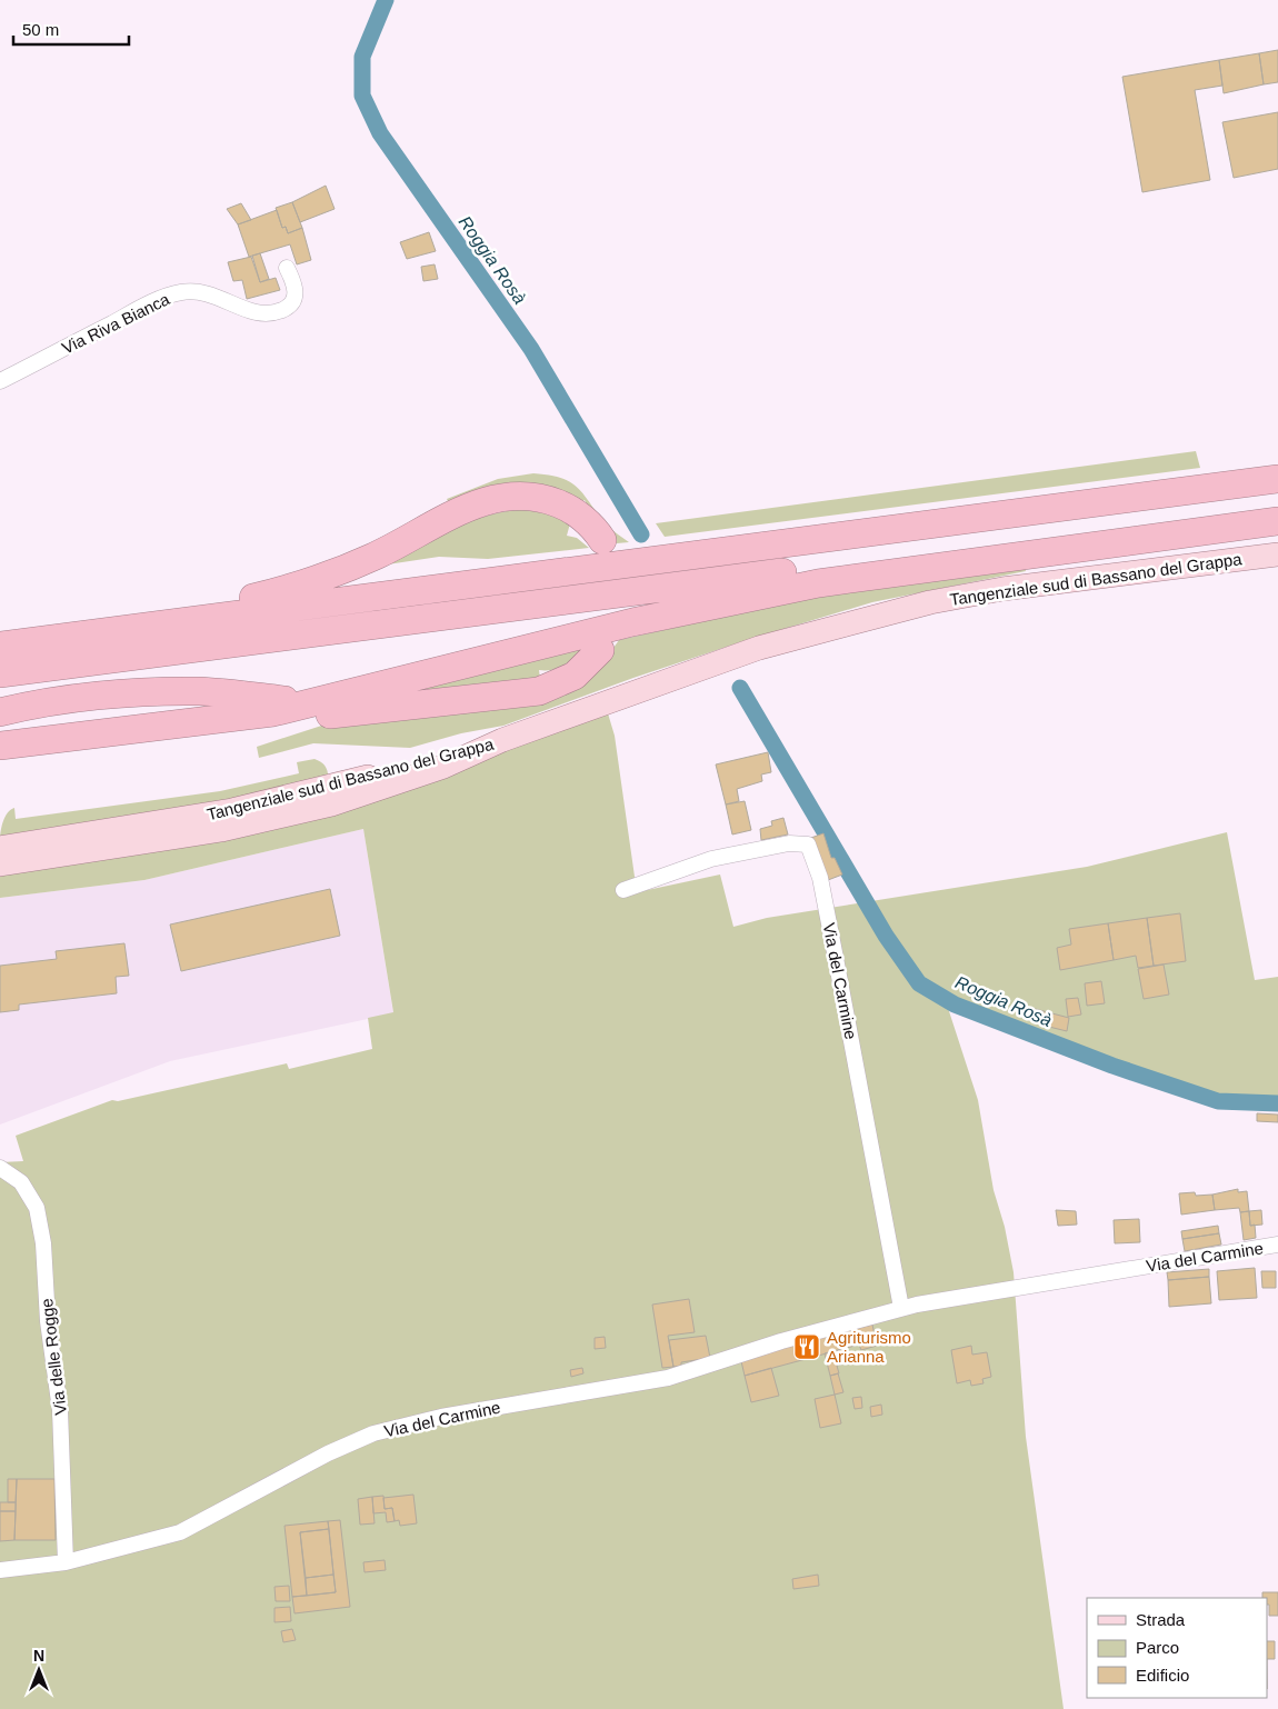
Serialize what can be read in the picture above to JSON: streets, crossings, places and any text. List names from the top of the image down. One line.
{"streets":{"main road":["Tangenziale sud di Bassano del Grappa"],"street":["Via Riva Bianca","Via del Carmine","Via delle Rogge"]},"crossings":[["Via del Carmine","Via delle Rogge"]],"water":["Roggia Rosà"],"places":{"restaurant":["Agriturismo Arianna"]},"legend":["Strada","Parco","Edificio"],"scale_bar":"50 m","north":"top"}
